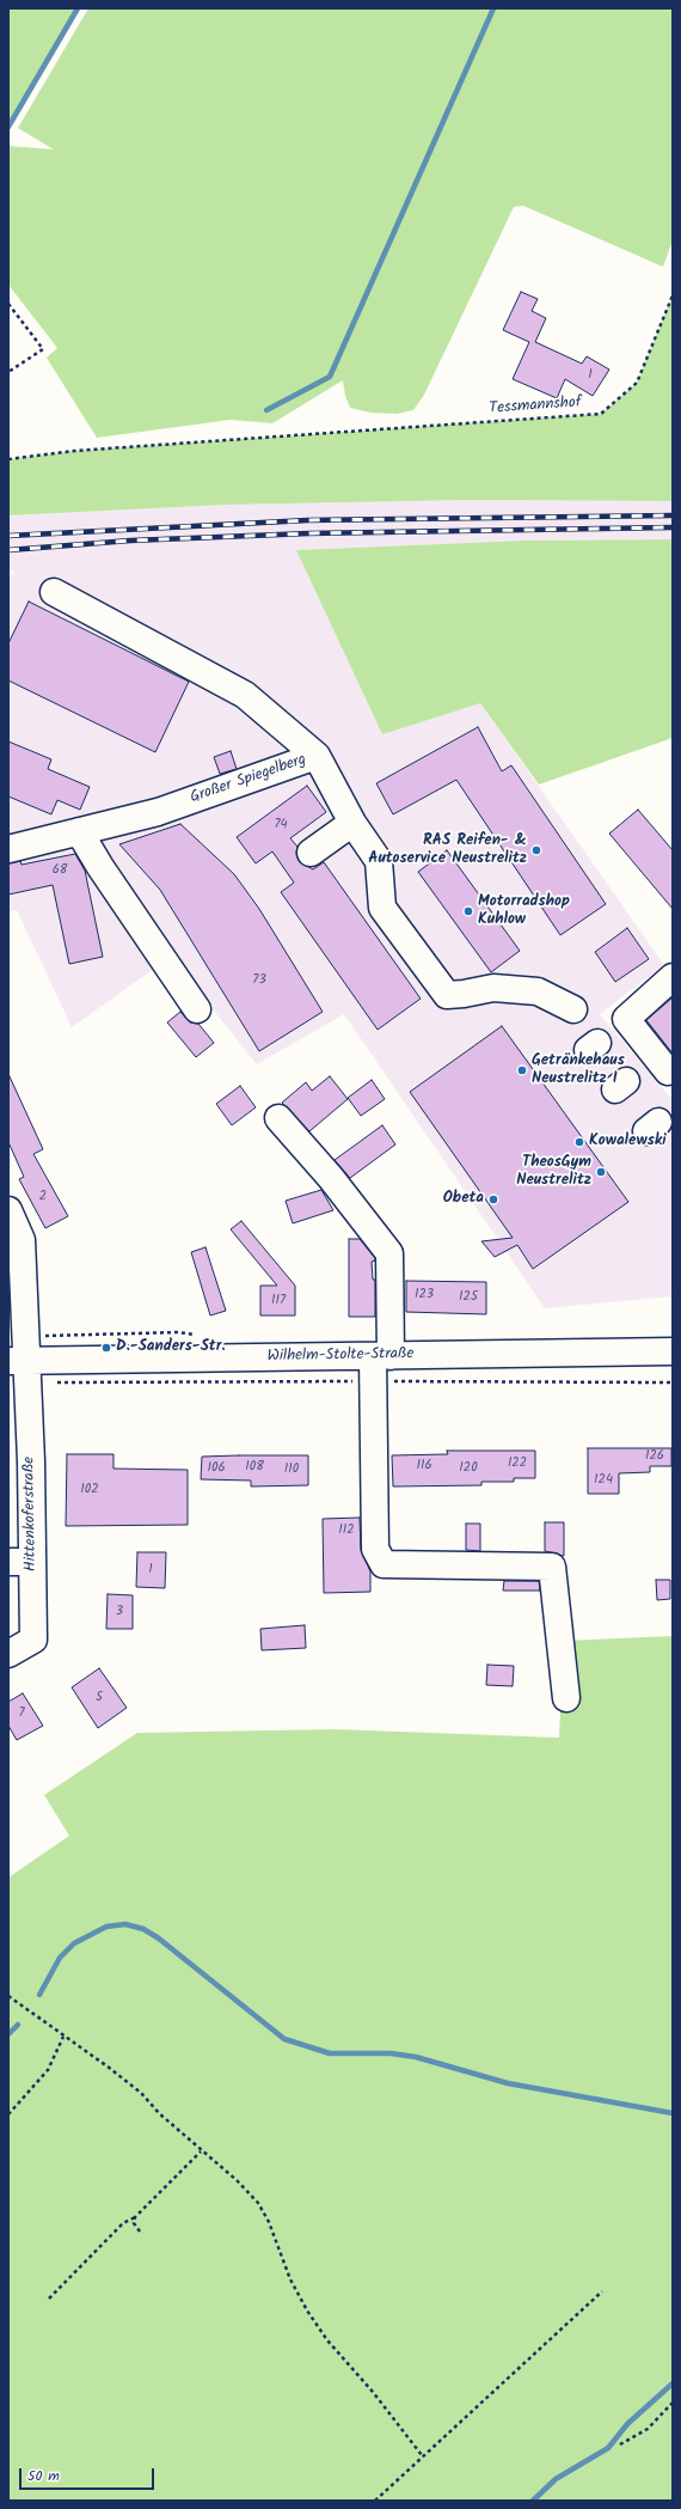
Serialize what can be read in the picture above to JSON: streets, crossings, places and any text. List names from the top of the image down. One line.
{"streets":{"street":["Großer Spiegelberg","Wilhelm-Stolte-Straße","Hittenkoferstraße"],"path":["Tessmannshof"]},"crossings":[["Wilhelm-Stolte-Straße","Hittenkoferstraße"]],"places":["RAS Reifen- & Autoservice Neustrelitz","Motorradshop Kuhlow","Getränkehaus Neustrelitz I","Kowalewski","TheosGym Neustrelitz","Obeta","D.-Sanders-Str."],"house_numbers":["1","74","68","73","2","123","125","117","126","122","116","108","106","120","110","124","102","112","1","3","5","7"],"scale_bar":"50 m"}
